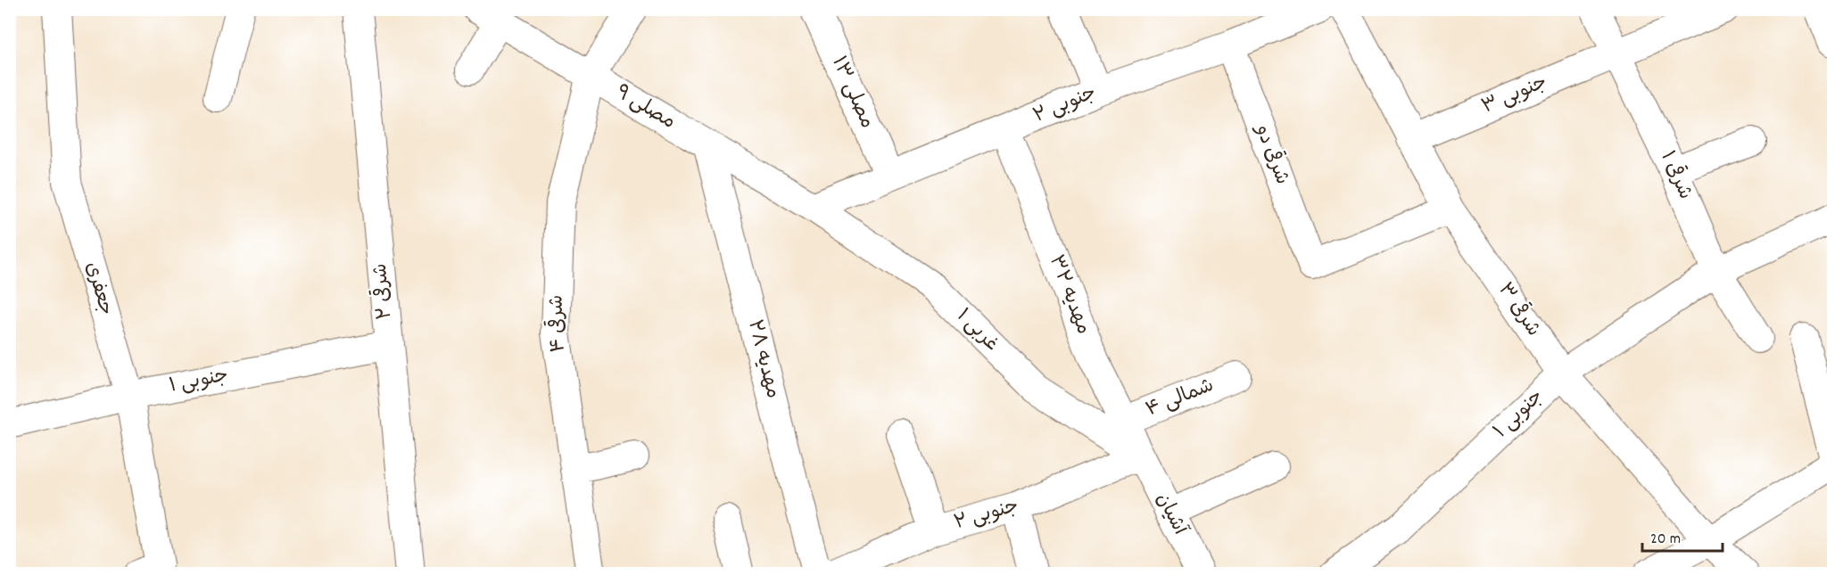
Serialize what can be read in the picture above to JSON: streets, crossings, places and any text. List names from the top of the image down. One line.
{"streets":{"street":["مصلی ۱۳","جنوبی ۳","جنوبی ۲","مصلی ۹","شرقی دو","شرقی ۱","جعفری","۲ شرقی","مهدیه ۳۲","شرقی ۳","۴ شرقی","۱ غربی","مهدیه ۲۸","۱ جنوبی","شمالی ۴","جنوبی ۱","آشیان","۲ جنوبی"]},"crossings":[["مصلی ۱۳","جنوبی ۲"],["جنوبی ۳","شرقی ۱"],["جنوبی ۳","شرقی ۳"],["جنوبی ۲","مصلی ۹"],["جنوبی ۲","شرقی دو"],["جنوبی ۲","مهدیه ۳۲"],["جنوبی ۲","۱ غربی"],["مصلی ۹","۴ شرقی"],["مصلی ۹","۱ غربی"],["مصلی ۹","مهدیه ۲۸"],["شرقی دو","شرقی ۳"],["شرقی ۱","جنوبی ۱"],["جعفری","۱ جنوبی"],["۲ شرقی","۱ جنوبی"],["مهدیه ۳۲","۱ غربی"],["مهدیه ۳۲","شمالی ۴"],["مهدیه ۳۲","آشیان"],["مهدیه ۳۲","۲ جنوبی"],["شرقی ۳","جنوبی ۱"],["۱ غربی","آشیان"],["۱ غربی","۲ جنوبی"],["آشیان","۲ جنوبی"]],"scale_bar":"20 m"}
